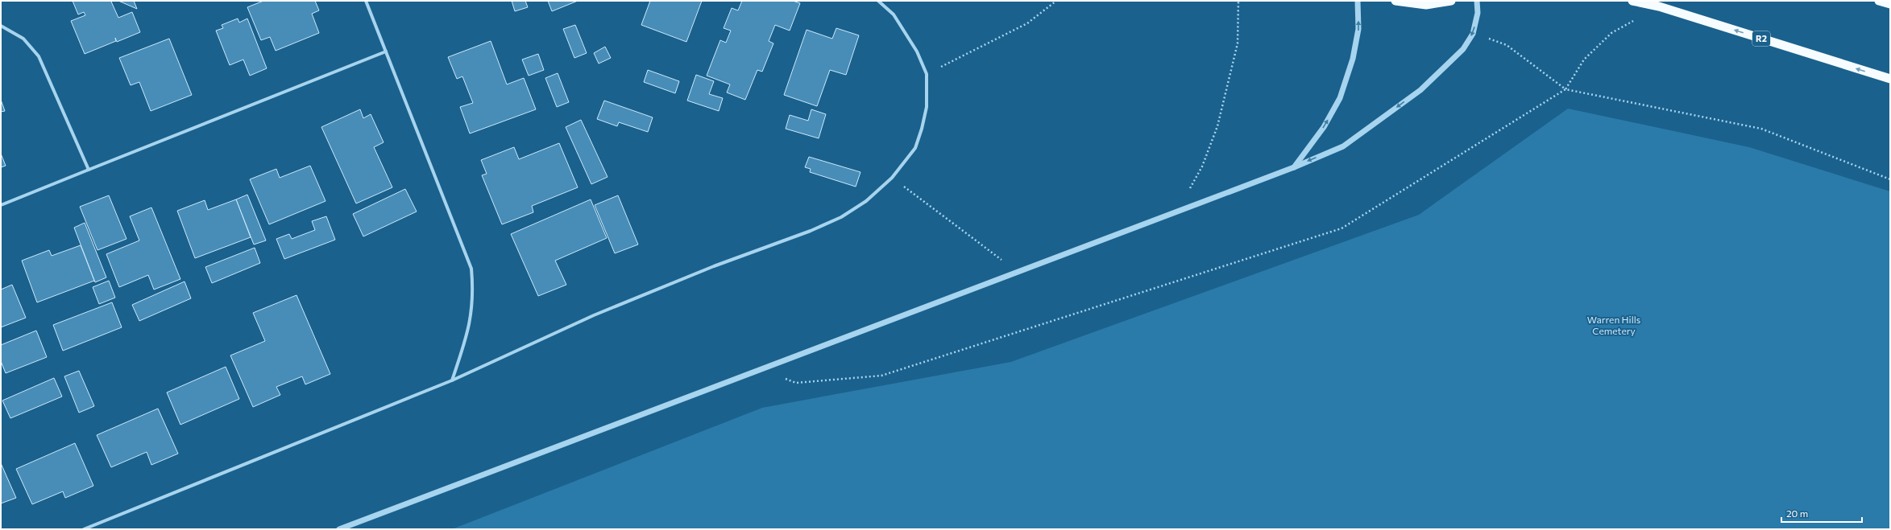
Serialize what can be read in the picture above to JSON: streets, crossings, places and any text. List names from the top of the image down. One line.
{"streets":{"highway":["R2"]},"parks":["Warren Hills Cemetery"],"scale_bar":"20 m"}
